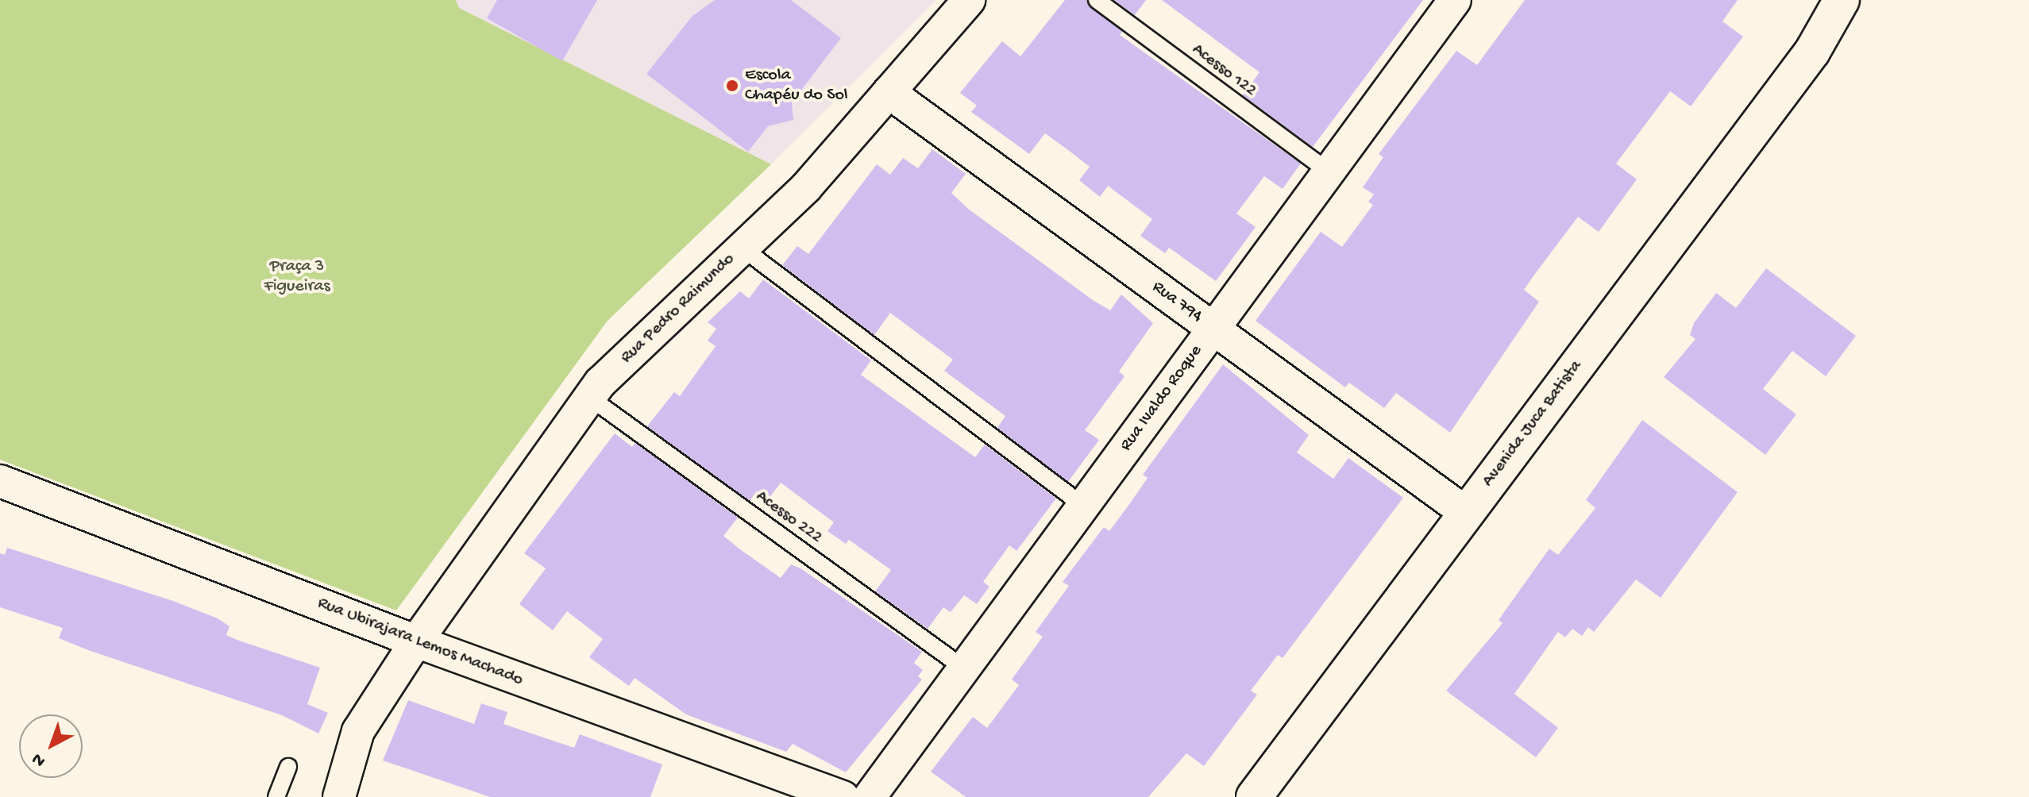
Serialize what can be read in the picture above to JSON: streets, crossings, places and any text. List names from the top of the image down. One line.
{"streets":{"main road":["Avenida Juca Batista"],"street":["Rua 794","Rua Pedro Raimundo","Rua Ivaldo Roque","Rua Ubirajara Lemos Machado"],"lane":["Acesso 122","Acesso 222"]},"crossings":[["Acesso 122","Rua Ivaldo Roque"],["Rua 794","Rua Pedro Raimundo"],["Rua 794","Rua Ivaldo Roque"],["Rua 794","Avenida Juca Batista"],["Rua Pedro Raimundo","Acesso 222"],["Rua Pedro Raimundo","Rua Ubirajara Lemos Machado"],["Rua Ivaldo Roque","Acesso 222"]],"parks":["Praça 3 Figueiras"],"places":["Escola Chapéu do Sol"],"north":"bottom left"}
